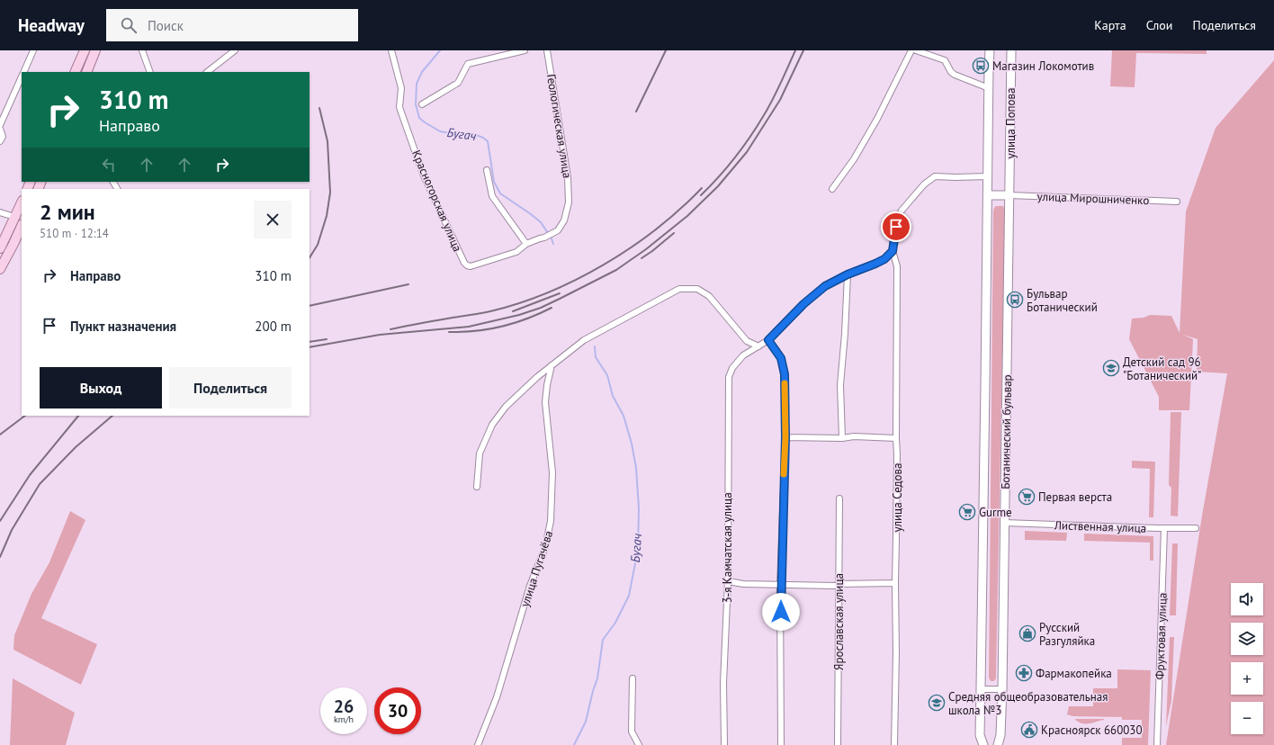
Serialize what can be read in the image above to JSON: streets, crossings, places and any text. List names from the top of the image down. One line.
{"streets":{"street":["улица Попова","Геологическая улица","улица Мирошниченко","Красногорская улица","Ботанический бульвар","улица Седова","Лиственная улица","3-я Камчатская улица","улица Пугачёва","Ярославская улица","Фруктовая улица"]},"crossings":[["улица Попова","улица Мирошниченко"],["улица Попова","Ботанический бульвар"],["Геологическая улица","Красногорская улица"],["улица Мирошниченко","Ботанический бульвар"],["Ботанический бульвар","Лиственная улица"],["Лиственная улица","Фруктовая улица"]],"water":["Бугач"],"places":{"bus stop":["Магазин Локомотив","Бульвар Ботанический"],"school or university":["Детский сад 96 \"Ботанический\"","Средняя общеобразовательная школа №3"],"supermarket":["Первая верста","Gurme"],"shop":["Русский Разгуляйка"],"pharmacy":["Фармакопейка"],"public building":["Красноярск 660030"]},"page":{"header":"Headway","search":"Поиск","nav":["Карта","Слои","Поделиться"],"turn":["310 m","Направо"],"heading":["2 мин","510 m · 12:14"],"list":[{"name":"Направо","value":"310 m"},{"name":"Пункт назначения","value":"200 m"}],"buttons":["Выход","Поделиться"],"map_buttons":["+","−"],"speed":"26 km/h","limit":"30"}}
